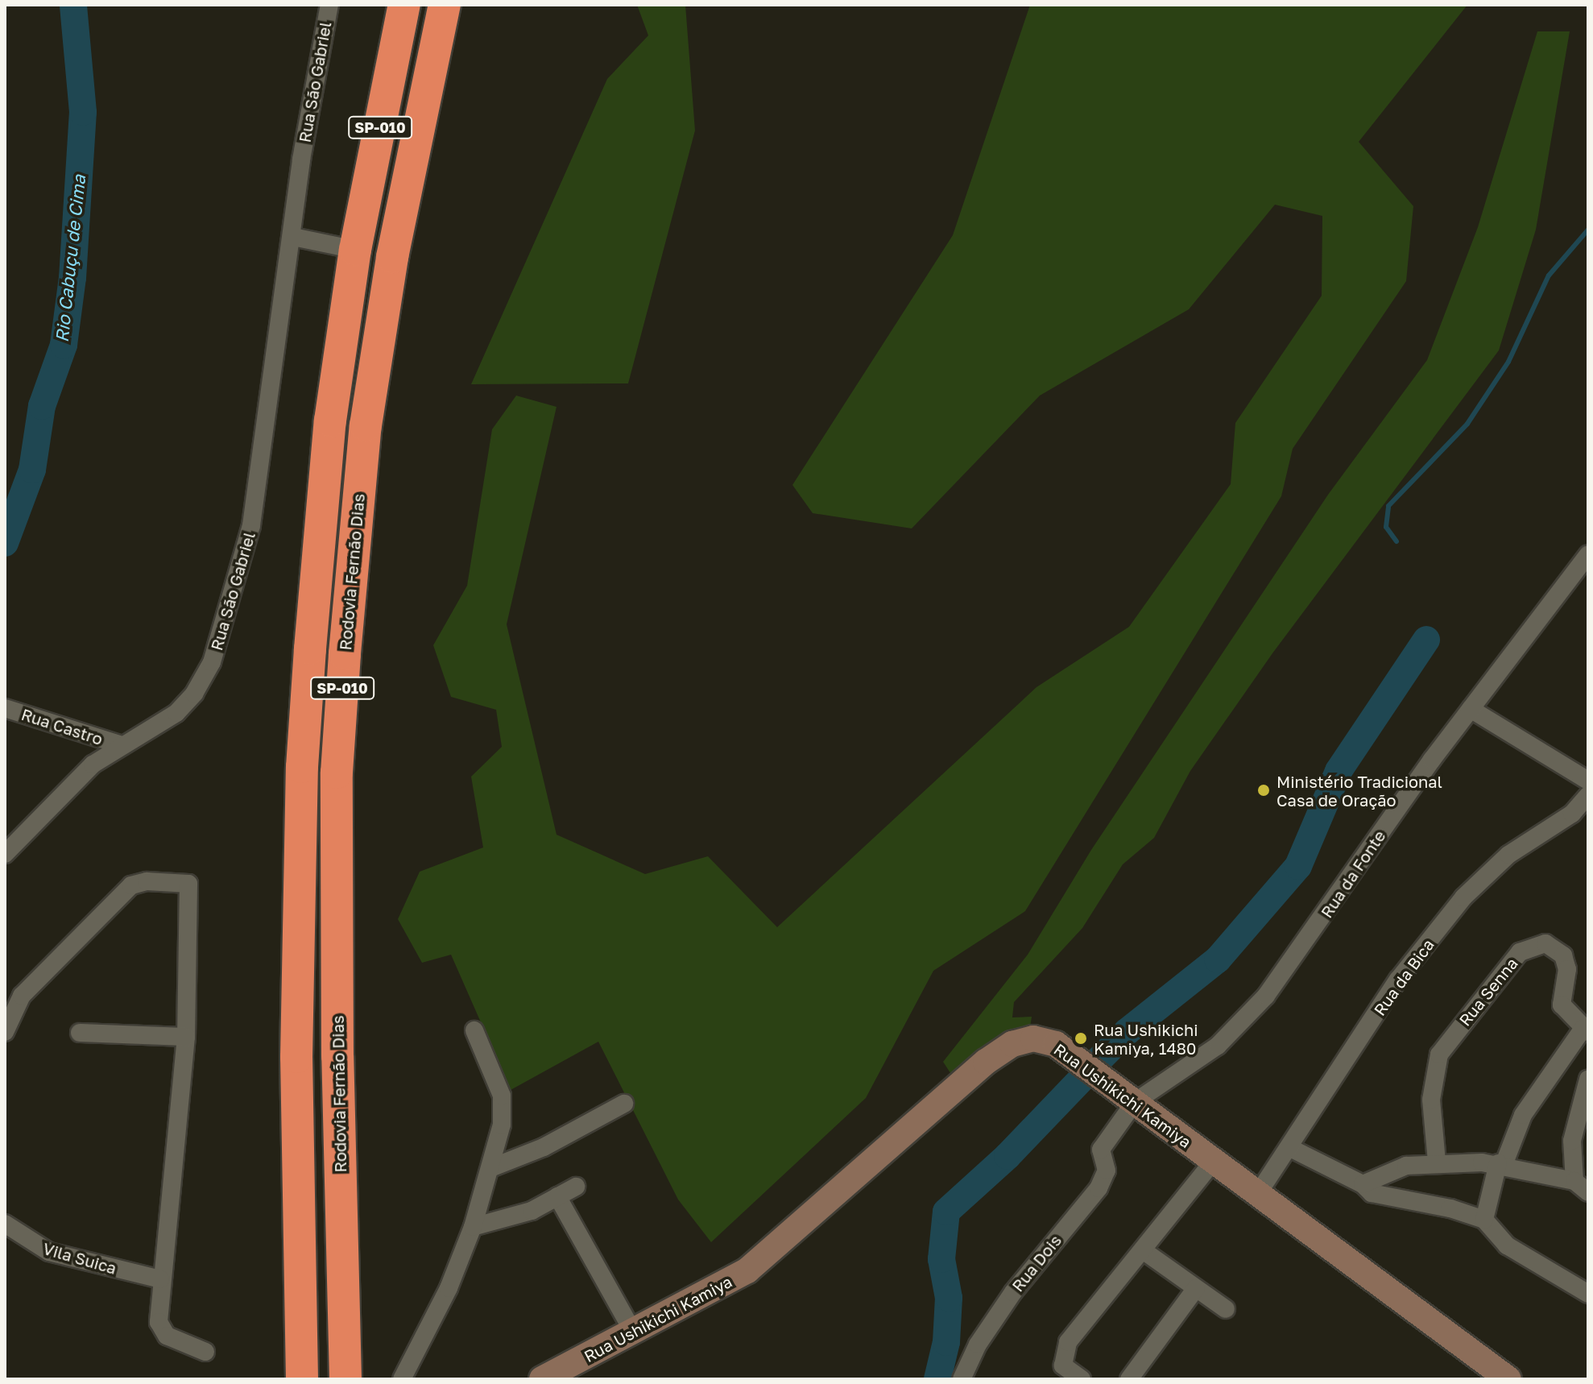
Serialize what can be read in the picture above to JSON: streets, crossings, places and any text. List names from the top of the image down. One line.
{"streets":{"highway":["SP-010","Rodovia Fernão Dias"],"main road":["Rua Ushikichi Kamiya"],"street":["Rua São Gabriel","Rua Castro","Rua da Fonte","Rua da Bica","Rua Senna","Vila Suica","Rua Dois"]},"crossings":[["Rua São Gabriel","Rua Castro"],["Rua da Fonte","Rua Ushikichi Kamiya"],["Rua da Fonte","Rua Dois"],["Rua da Bica","Rua Ushikichi Kamiya"],["Rua Ushikichi Kamiya","Rua Dois"]],"water":["Rio Cabuçu de Cima"],"places":["Ministério Tradicional Casa de Oração","Rua Ushikichi Kamiya, 1480"]}
